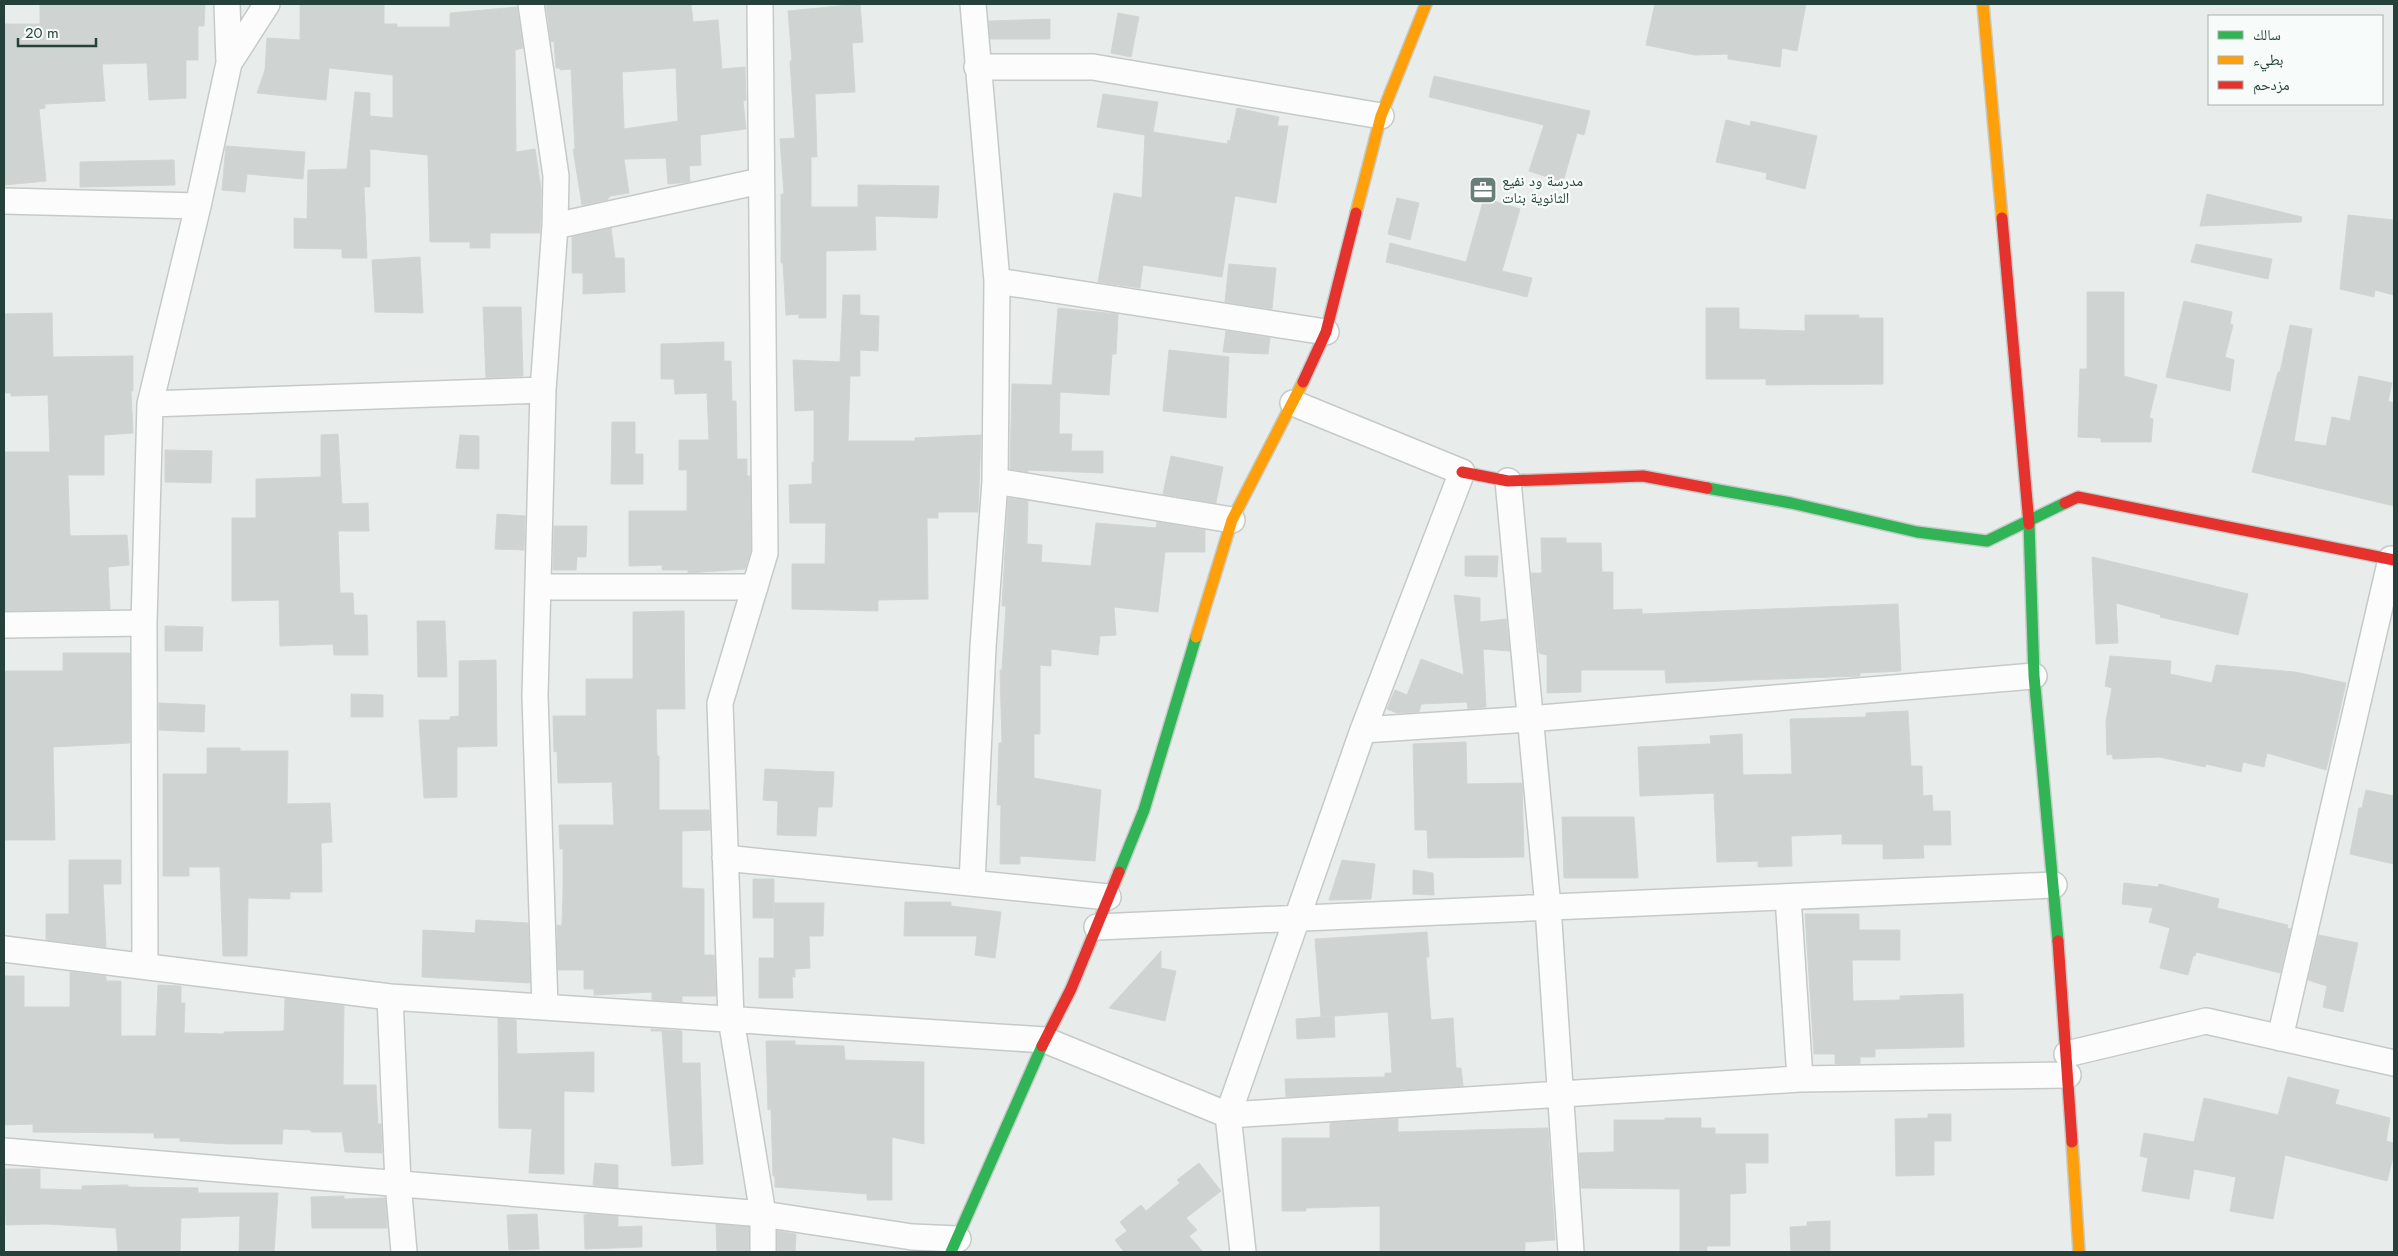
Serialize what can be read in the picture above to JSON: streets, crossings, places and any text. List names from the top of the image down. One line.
{"places":{"office":["مدرسة ود نفيع الثانوية بنات"]},"legend":["سالك","بطيء","مزدحم"],"scale_bar":"20 m"}
